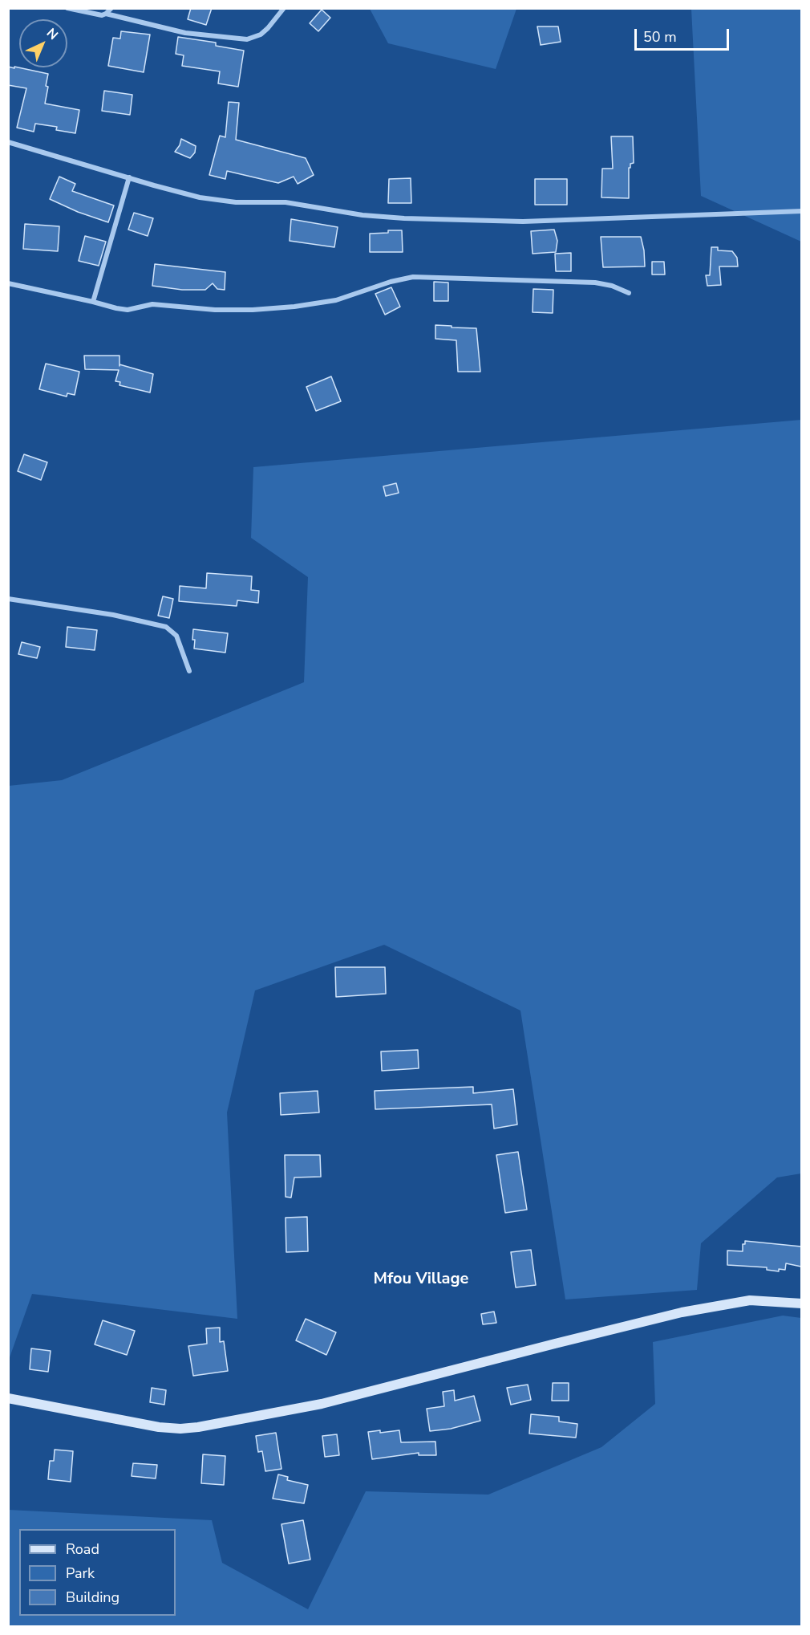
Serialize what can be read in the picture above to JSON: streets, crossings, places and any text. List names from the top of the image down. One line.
{"districts":["Mfou Village"],"legend":["Road","Park","Building"],"scale_bar":"50 m","north":"top right"}
